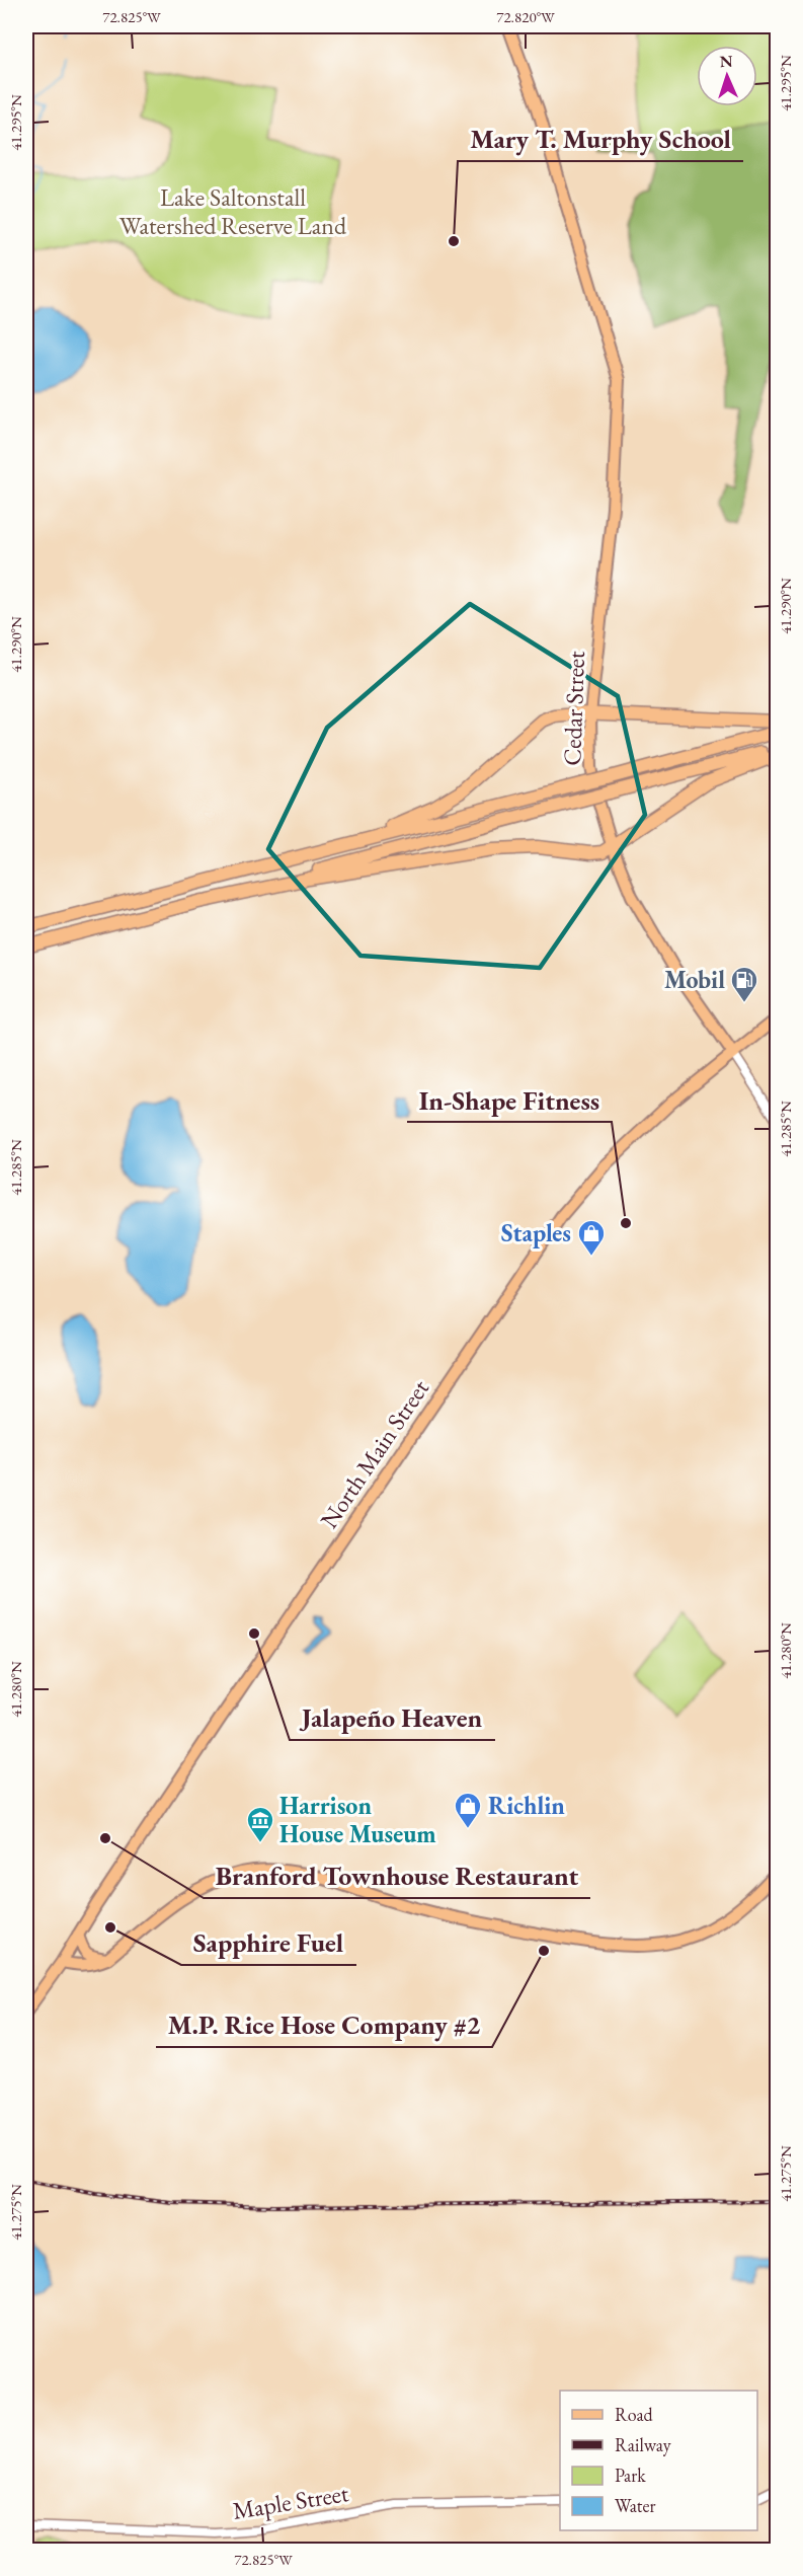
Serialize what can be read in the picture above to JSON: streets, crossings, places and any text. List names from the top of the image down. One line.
{"streets":{"main road":["Cedar Street","North Main Street"],"street":["Maple Street"]},"crossings":[["Cedar Street","North Main Street"]],"parks":["Lake Saltonstall Watershed Reserve Land"],"places":{"other":["Mary T. Murphy School","In-Shape Fitness","Jalapeño Heaven","Branford Townhouse Restaurant","Sapphire Fuel","M.P. Rice Hose Company #2"],"fuel station":["Mobil"],"shop":["Staples","Richlin"],"museum":["Harrison House Museum"]},"legend":["Road","Railway","Park","Water"],"north":"top","coordinates":["72.825°W","72.820°W","41.295°N","41.290°N","41.285°N","41.280°N","41.275°N"]}
